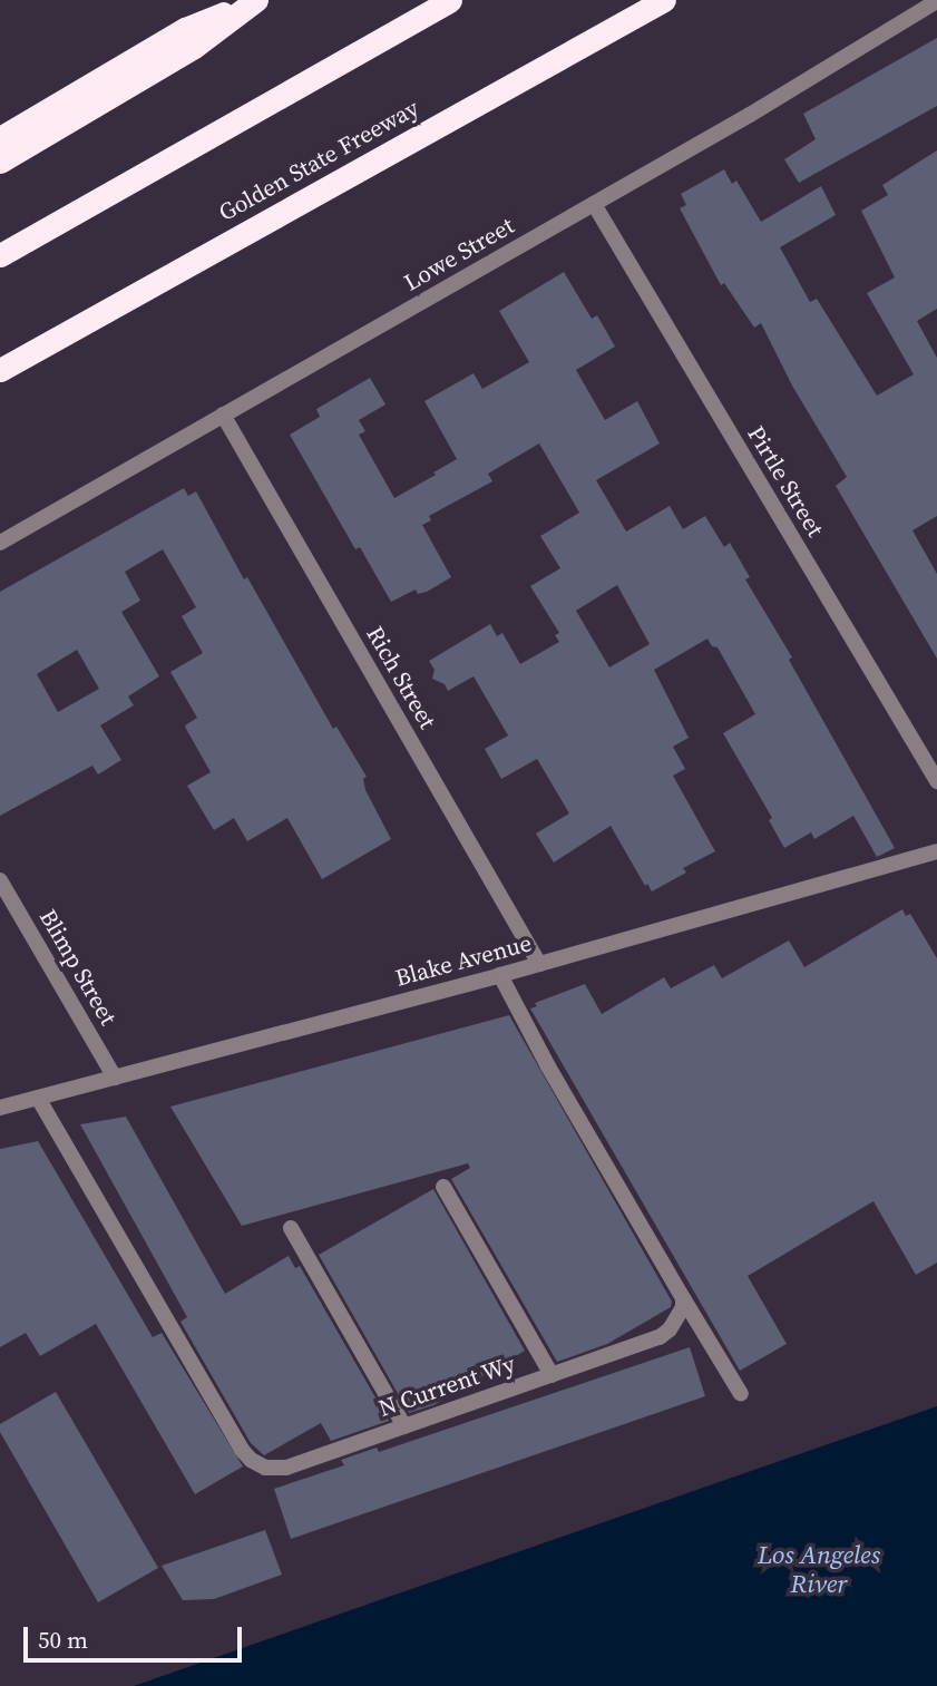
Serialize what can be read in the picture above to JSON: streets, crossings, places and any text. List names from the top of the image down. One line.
{"streets":{"highway":["Golden State Freeway"],"street":["Lowe Street","Pirtle Street","Rich Street","Blake Avenue","Blimp Street","N Current Wy"]},"crossings":[["Lowe Street","Pirtle Street"],["Lowe Street","Rich Street"],["Rich Street","Blake Avenue"],["Blake Avenue","Blimp Street"],["Blake Avenue","N Current Wy"]],"water":["Los Angeles River"],"scale_bar":"50 m"}
